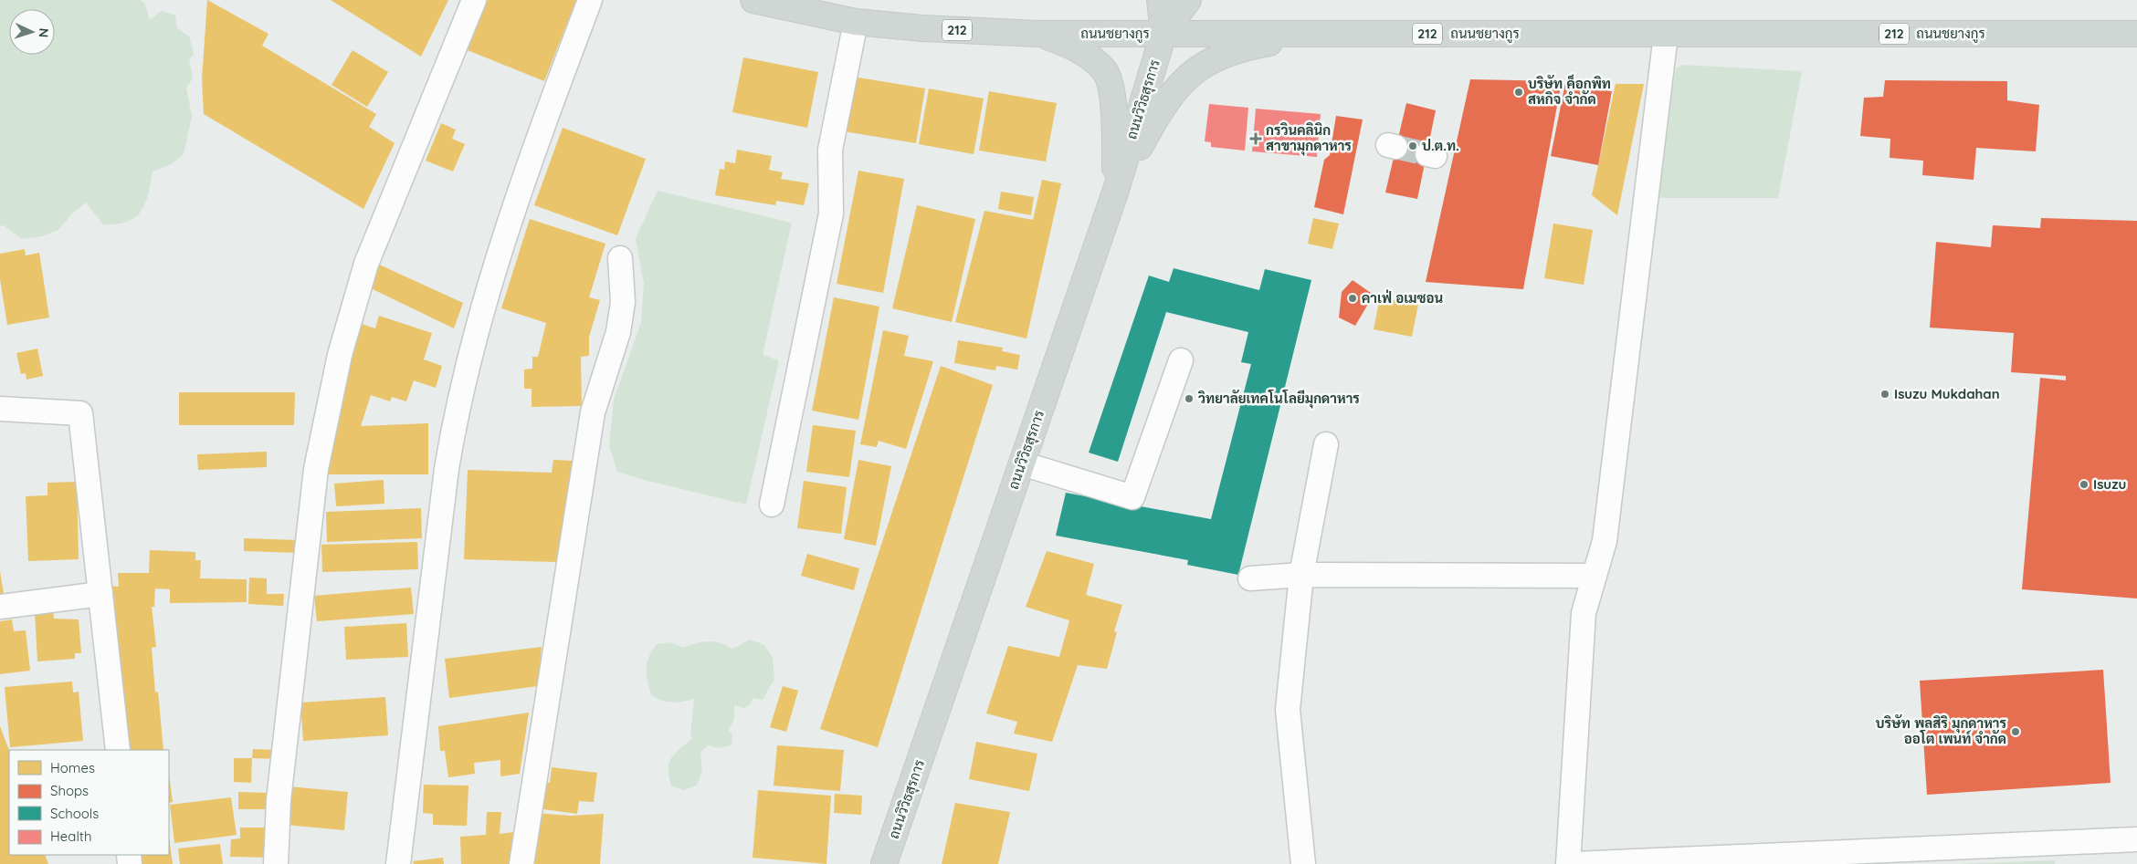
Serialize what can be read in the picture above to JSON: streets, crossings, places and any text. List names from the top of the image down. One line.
{"streets":{"main road":["212","ถนนชยางกูร","ถนนวิวิธสุรการ"]},"crossings":[["ถนนชยางกูร","ถนนวิวิธสุรการ"]],"places":{"other":["บริษัท ค็อกพิท สหกิจ จำกัด","ป.ต.ท.","คาเฟ่ อเมซอน","Isuzu Mukdahan","วิทยาลัยเทคโนโลยีมุกดาหาร","Isuzu","บริษัท พลสิริ มุกดาหาร ออโต เพนท์ จำกัด"],"health":["กรวินคลินิก สาขามุกดาหาร"]},"legend":["Homes","Shops","Schools","Health"],"north":"right"}
